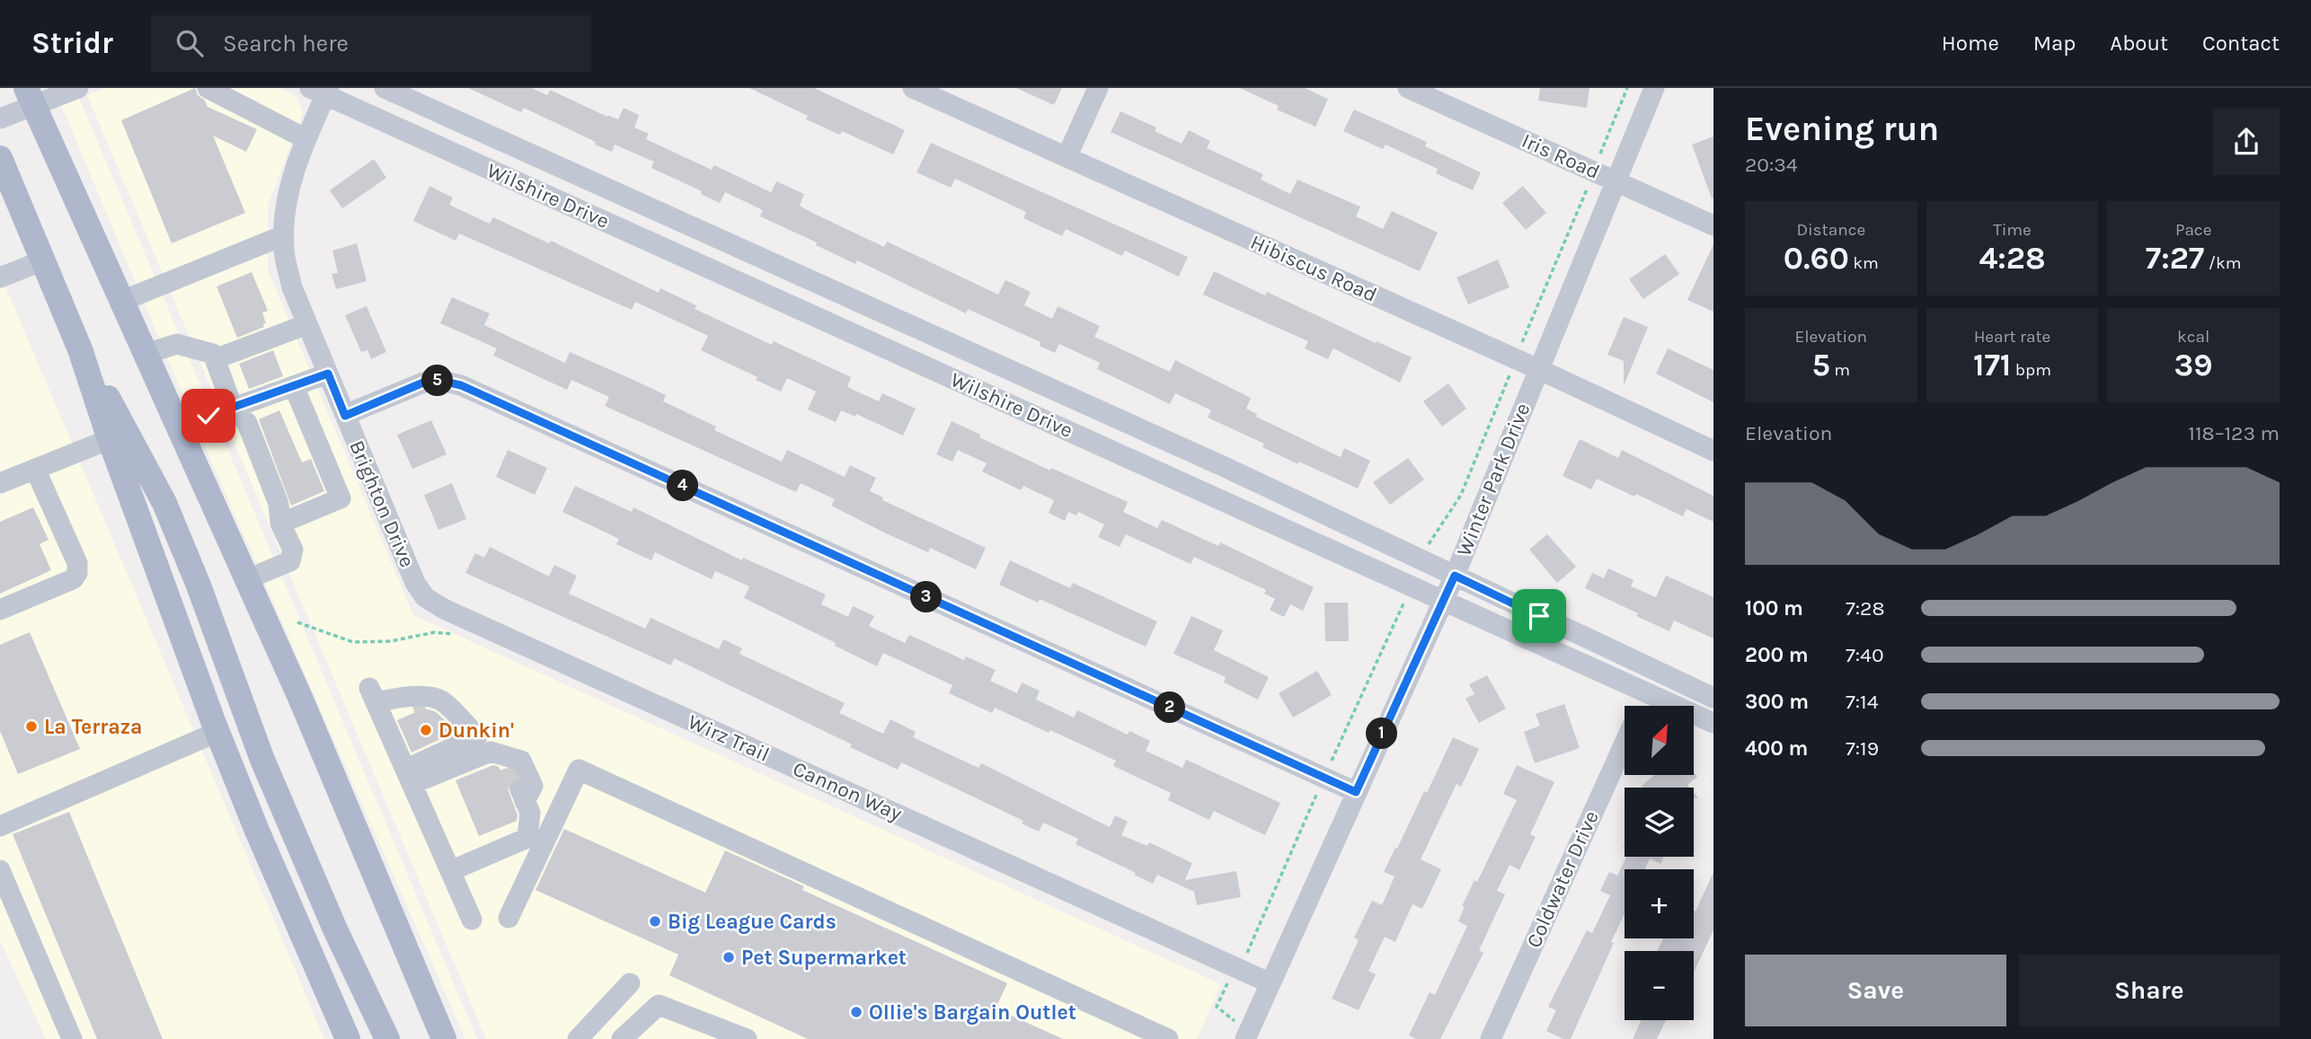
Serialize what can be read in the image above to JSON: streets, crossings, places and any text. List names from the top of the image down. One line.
{"streets":{"street":["Iris Road","Wilshire Drive","Hibiscus Road","Winter Park Drive","Brighton Drive","Cannon Way","Coldwater Drive"]},"crossings":[["Iris Road","Winter Park Drive"],["Wilshire Drive","Winter Park Drive"],["Wilshire Drive","Brighton Drive"],["Wilshire Drive","Coldwater Drive"],["Hibiscus Road","Winter Park Drive"],["Winter Park Drive","Cannon Way"],["Brighton Drive","Cannon Way"]],"places":["La Terraza","Dunkin'","Big League Cards","Pet Supermarket","Ollie's Bargain Outlet"],"north":"top right","page":{"header":"Stridr","search":"Search here","nav":["Home","Map","About","Contact"],"heading":["Evening run","20:34"],"stats":[["Distance","0.60 km"],["Time","4:28"],["Pace","7:27 /km"],["Elevation","5 m"],["Heart rate","171 bpm"],["kcal","39"]],"pins":["5","4","3","2","1"],"chart":["Elevation","118–123 m"],"list":[{"name":"100 m","note":"7:28"},{"name":"200 m","note":"7:40"},{"name":"300 m","note":"7:14"},{"name":"400 m","note":"7:19"}],"map_buttons":["+","−"],"buttons":["Save","Share"]}}
